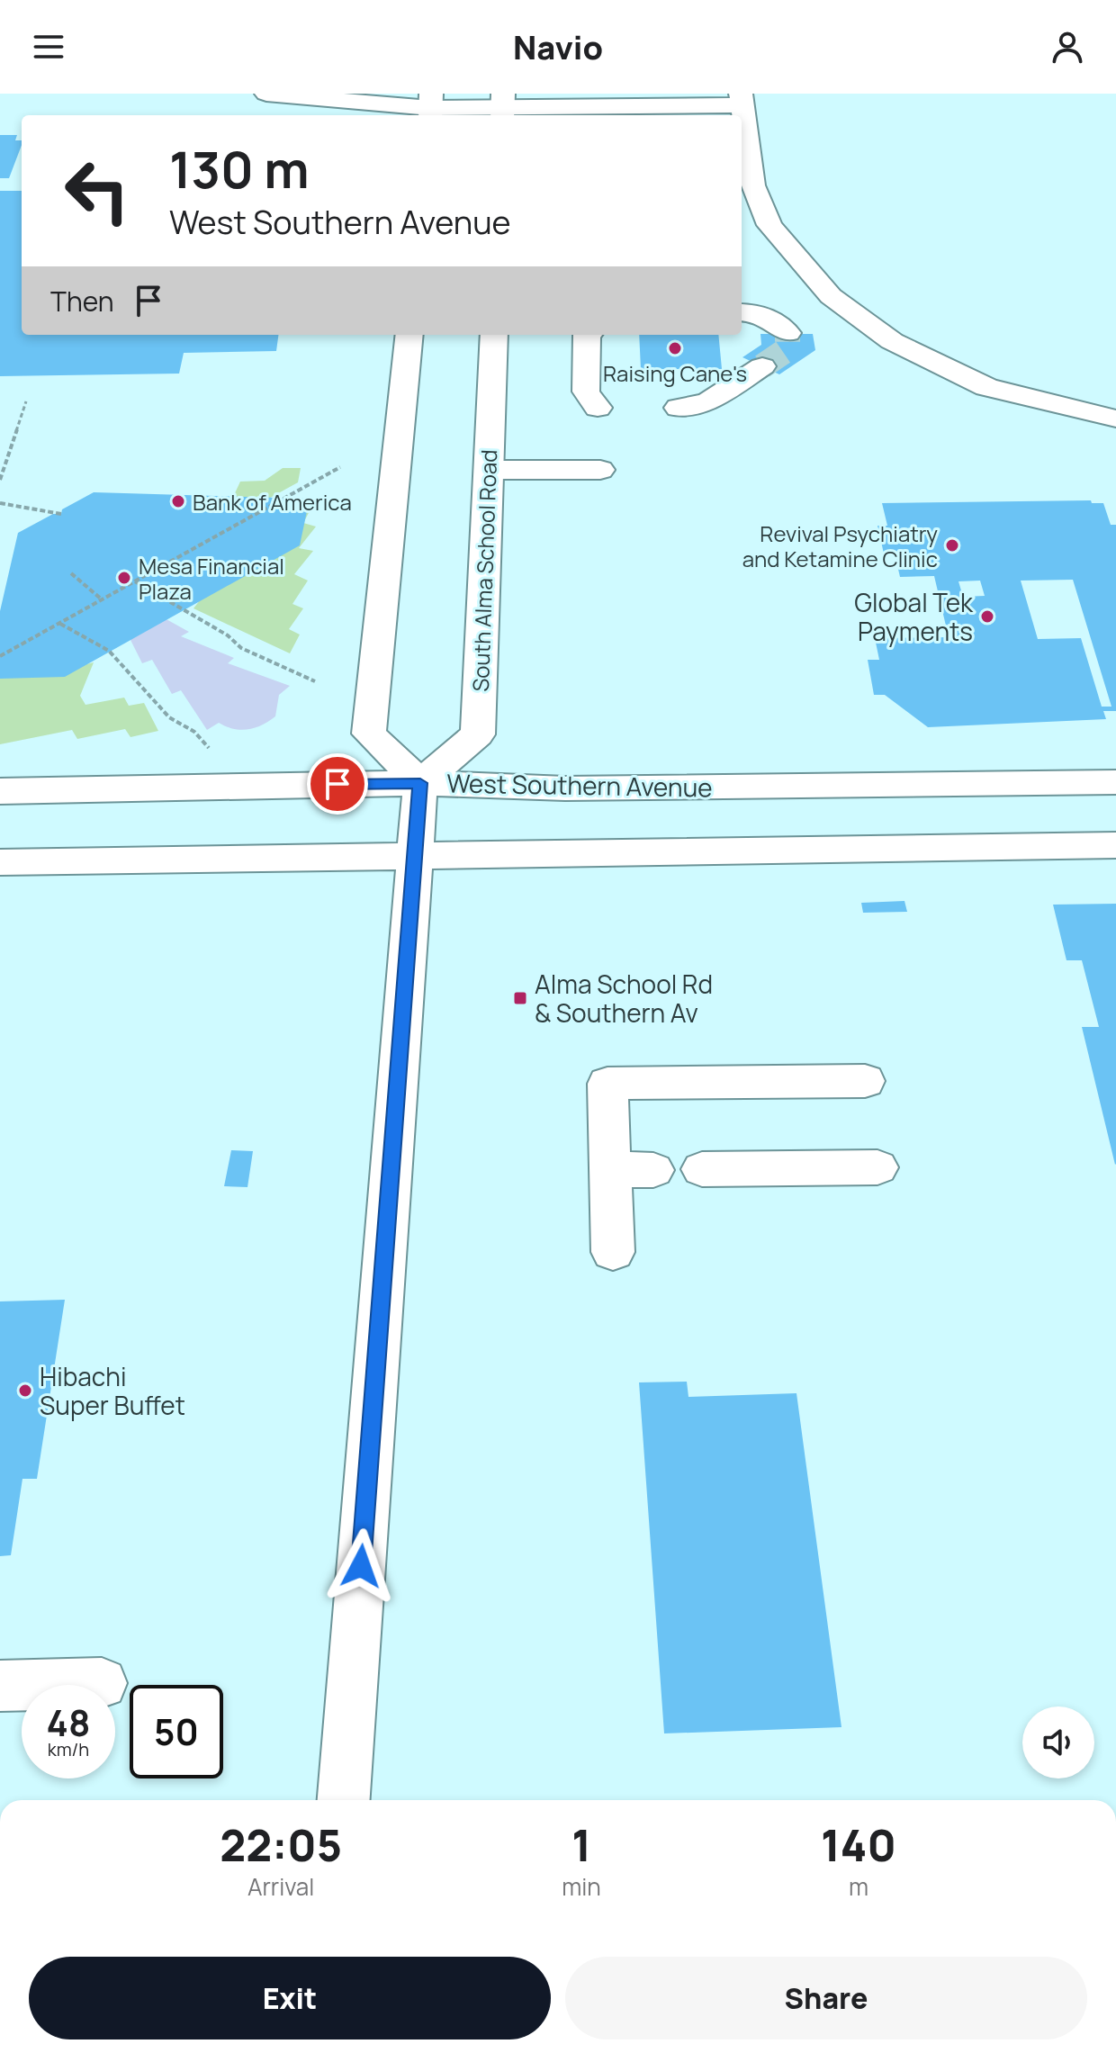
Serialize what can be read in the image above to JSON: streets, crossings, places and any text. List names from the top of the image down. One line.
{"streets":{"main road":["South Alma School Road","West Southern Avenue"]},"crossings":[["South Alma School Road","West Southern Avenue"]],"places":{"other":["Raising Cane's","Bank of America","Revival Psychiatry and Ketamine Clinic","Mesa Financial Plaza","Global Tek Payments","Hibachi Super Buffet"],"transit":["Alma School Rd & Southern Av"]},"page":{"header":"Navio","turn":["130 m","West Southern Avenue"],"then":"Then","speed":"48 km/h","limit":"50","eta":["22:05","Arrival","1","min","140","m"],"buttons":["Exit","Share"]}}
